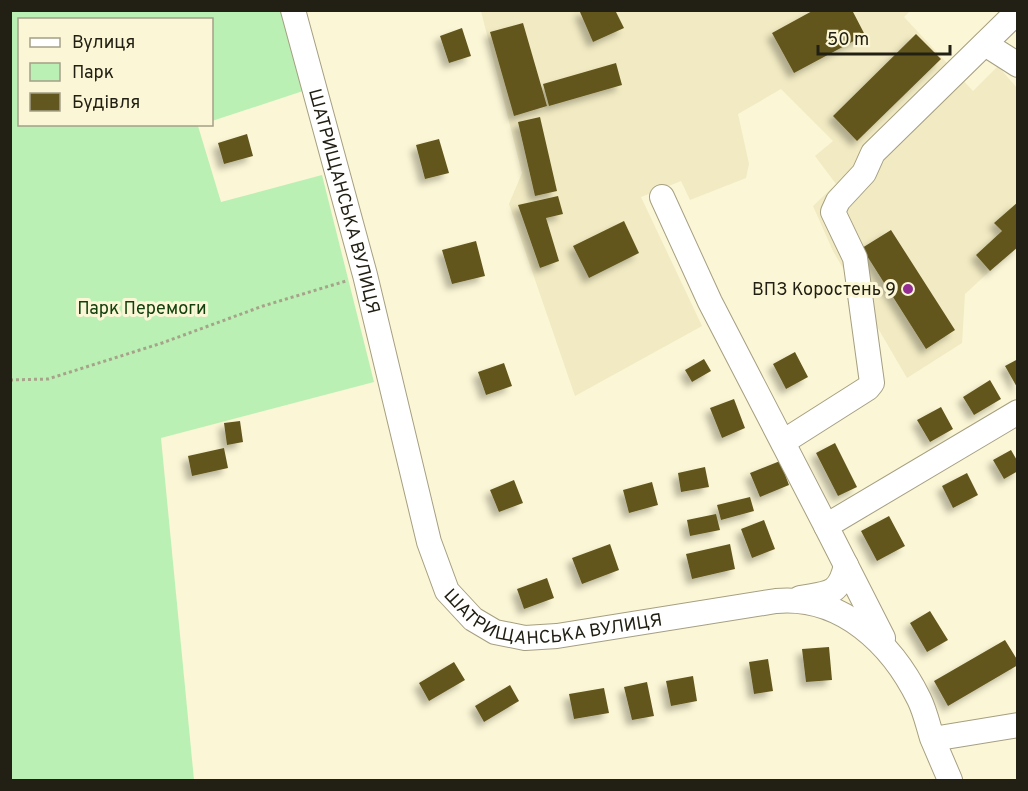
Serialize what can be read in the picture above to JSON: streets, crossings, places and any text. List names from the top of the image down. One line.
{"streets":{"street":["ШАТРИЩАНСЬКА ВУЛИЦЯ"]},"parks":["Парк Перемоги"],"places":["ВПЗ Коростень 9"],"legend":["Вулиця","Парк","Будівля"],"scale_bar":"50 m"}
